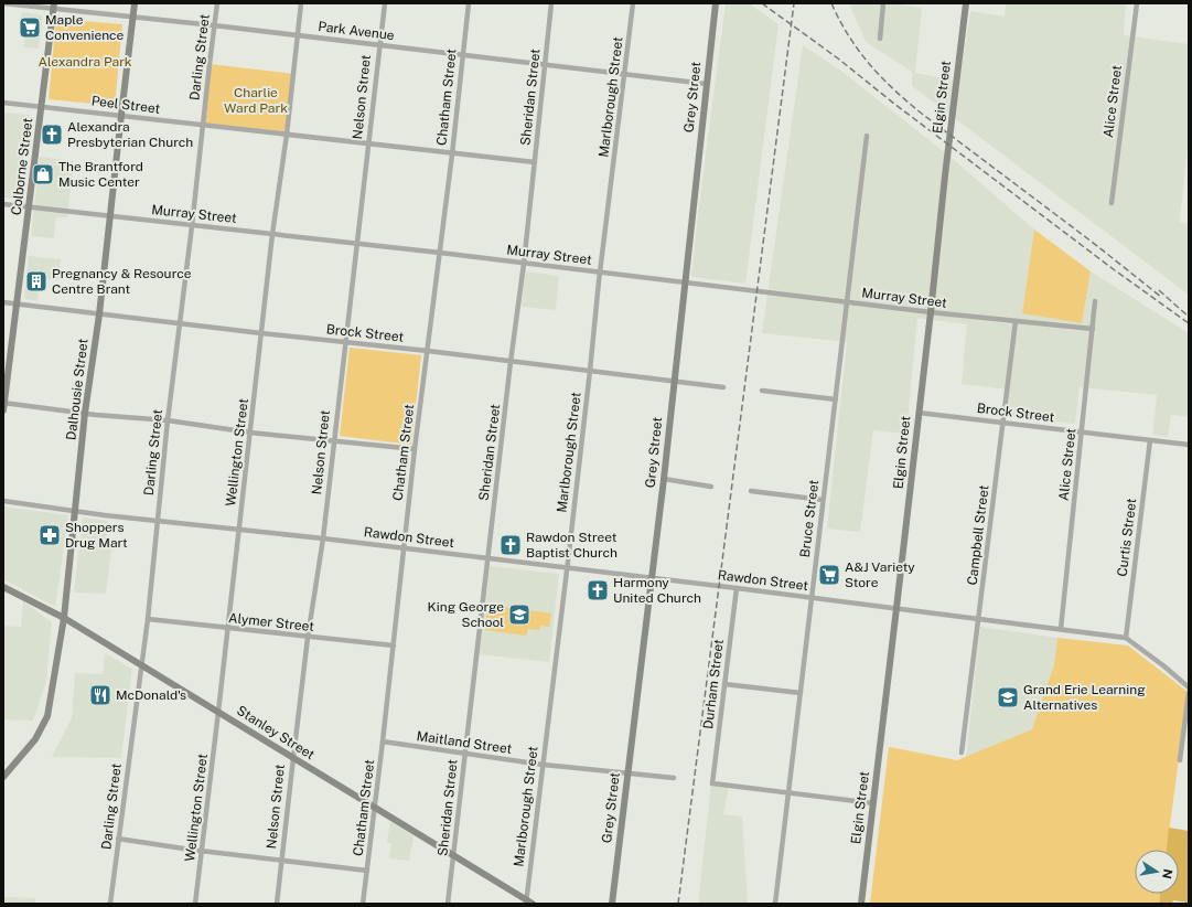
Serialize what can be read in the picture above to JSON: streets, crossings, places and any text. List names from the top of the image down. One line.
{"streets":{"main road":["Grey Street","Elgin Street","Colborne Street","Dalhousie Street","Stanley Street"],"street":["Park Avenue","Darling Street","Nelson Street","Chatham Street","Sheridan Street","Marlborough Street","Alice Street","Peel Street","Murray Street","Brock Street","Wellington Street","Bruce Street","Campbell Street","Rawdon Street","Curtis Street","Alymer Street","Durham Street","Maitland Street"]},"crossings":[["Park Avenue","Darling Street"],["Park Avenue","Nelson Street"],["Park Avenue","Chatham Street"],["Park Avenue","Sheridan Street"],["Park Avenue","Marlborough Street"],["Park Avenue","Grey Street"],["Park Avenue","Colborne Street"],["Park Avenue","Dalhousie Street"],["Park Avenue","Wellington Street"],["Darling Street","Peel Street"],["Darling Street","Murray Street"],["Darling Street","Brock Street"],["Darling Street","Rawdon Street"],["Darling Street","Alymer Street"],["Darling Street","Stanley Street"],["Nelson Street","Peel Street"],["Nelson Street","Murray Street"],["Nelson Street","Brock Street"],["Nelson Street","Rawdon Street"],["Nelson Street","Alymer Street"],["Nelson Street","Stanley Street"],["Chatham Street","Peel Street"],["Chatham Street","Murray Street"],["Chatham Street","Brock Street"],["Chatham Street","Rawdon Street"],["Chatham Street","Alymer Street"],["Chatham Street","Stanley Street"],["Chatham Street","Maitland Street"],["Sheridan Street","Peel Street"],["Sheridan Street","Murray Street"],["Sheridan Street","Brock Street"],["Sheridan Street","Rawdon Street"],["Sheridan Street","Stanley Street"],["Sheridan Street","Maitland Street"],["Marlborough Street","Murray Street"],["Marlborough Street","Brock Street"],["Marlborough Street","Rawdon Street"],["Marlborough Street","Stanley Street"],["Marlborough Street","Maitland Street"],["Grey Street","Murray Street"],["Grey Street","Brock Street"],["Grey Street","Rawdon Street"],["Grey Street","Maitland Street"],["Elgin Street","Murray Street"],["Elgin Street","Brock Street"],["Elgin Street","Rawdon Street"],["Alice Street","Murray Street"],["Alice Street","Brock Street"],["Alice Street","Rawdon Street"],["Peel Street","Colborne Street"],["Peel Street","Dalhousie Street"],["Peel Street","Wellington Street"],["Colborne Street","Murray Street"],["Colborne Street","Brock Street"],["Murray Street","Dalhousie Street"],["Murray Street","Wellington Street"],["Murray Street","Bruce Street"],["Murray Street","Campbell Street"],["Brock Street","Dalhousie Street"],["Brock Street","Wellington Street"],["Brock Street","Campbell Street"],["Brock Street","Curtis Street"],["Dalhousie Street","Rawdon Street"],["Dalhousie Street","Stanley Street"],["Wellington Street","Rawdon Street"],["Wellington Street","Alymer Street"],["Wellington Street","Stanley Street"],["Bruce Street","Rawdon Street"],["Bruce Street","Durham Street"],["Campbell Street","Rawdon Street"],["Rawdon Street","Curtis Street"],["Rawdon Street","Durham Street"]],"parks":["Alexandra Park","Charlie Ward Park"],"places":{"supermarket":["Maple Convenience","A&J Variety Store"],"church":["Alexandra Presbyterian Church","Rawdon Street Baptist Church","Harmony United Church"],"shop":["The Brantford Music Center"],"building":["Pregnancy & Resource Centre Brant"],"pharmacy":["Shoppers Drug Mart"],"school or university":["King George School","Grand Erie Learning Alternatives"],"restaurant":["McDonald's"]},"north":"right"}
